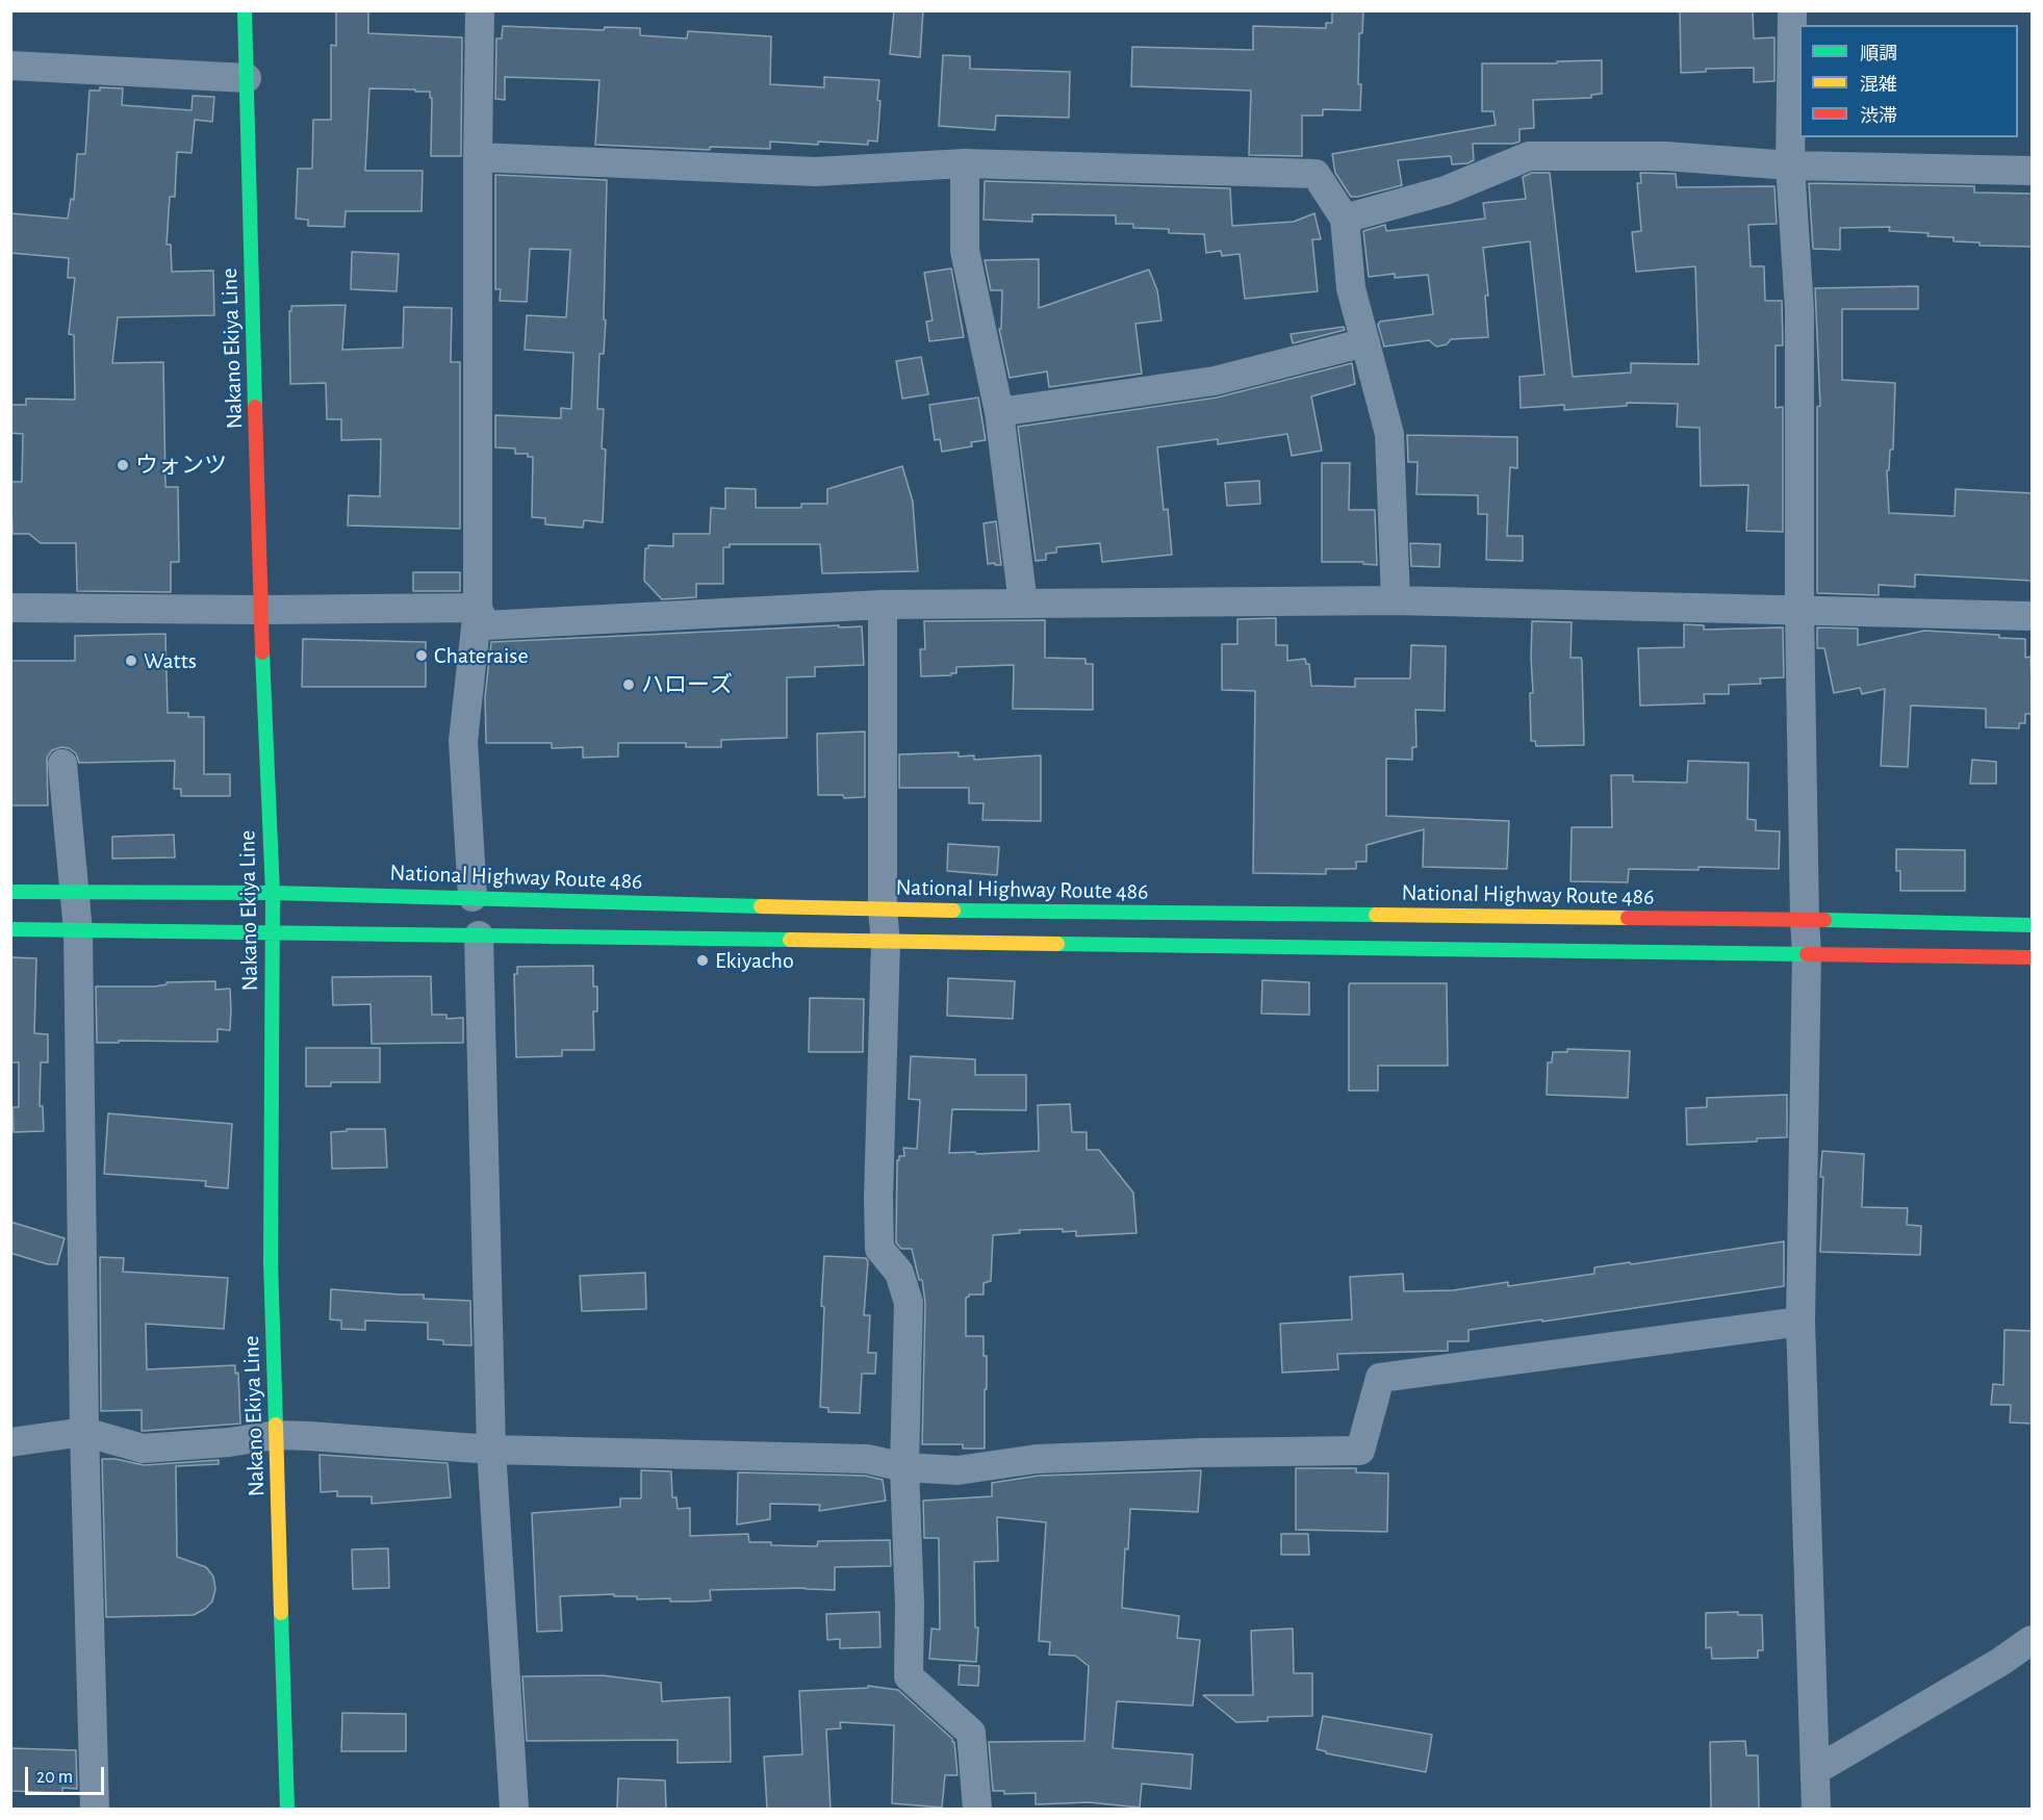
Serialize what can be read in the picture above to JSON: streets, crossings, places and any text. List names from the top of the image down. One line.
{"streets":{"main road":["Nakano Ekiya Line","National Highway Route 486"]},"crossings":[["Nakano Ekiya Line","National Highway Route 486"]],"places":["ウォンツ","Chateraise","Watts","ハローズ","Ekiyacho"],"legend":["順調","混雑","渋滞"],"scale_bar":"20 m"}
